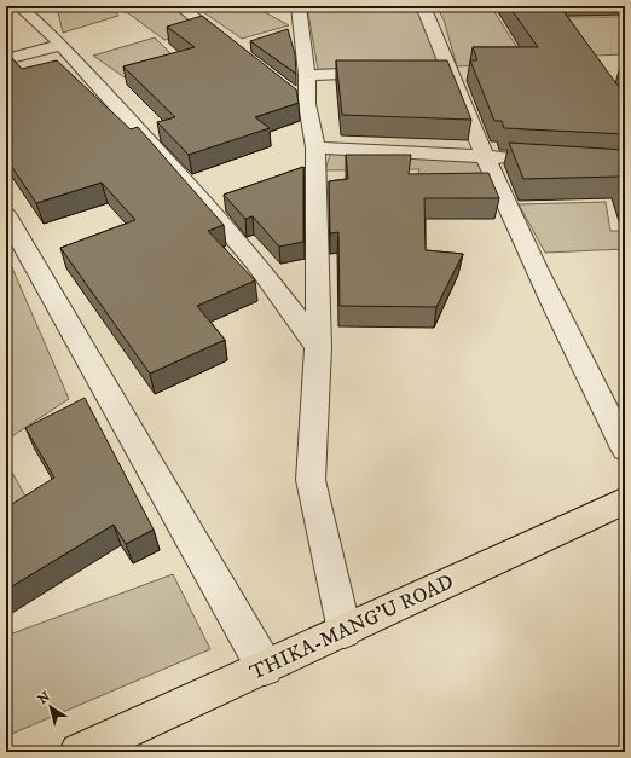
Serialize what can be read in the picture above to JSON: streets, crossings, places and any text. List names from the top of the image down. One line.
{"streets":{"highway":["THIKA-MANG'U ROAD"]},"north":"top left"}
